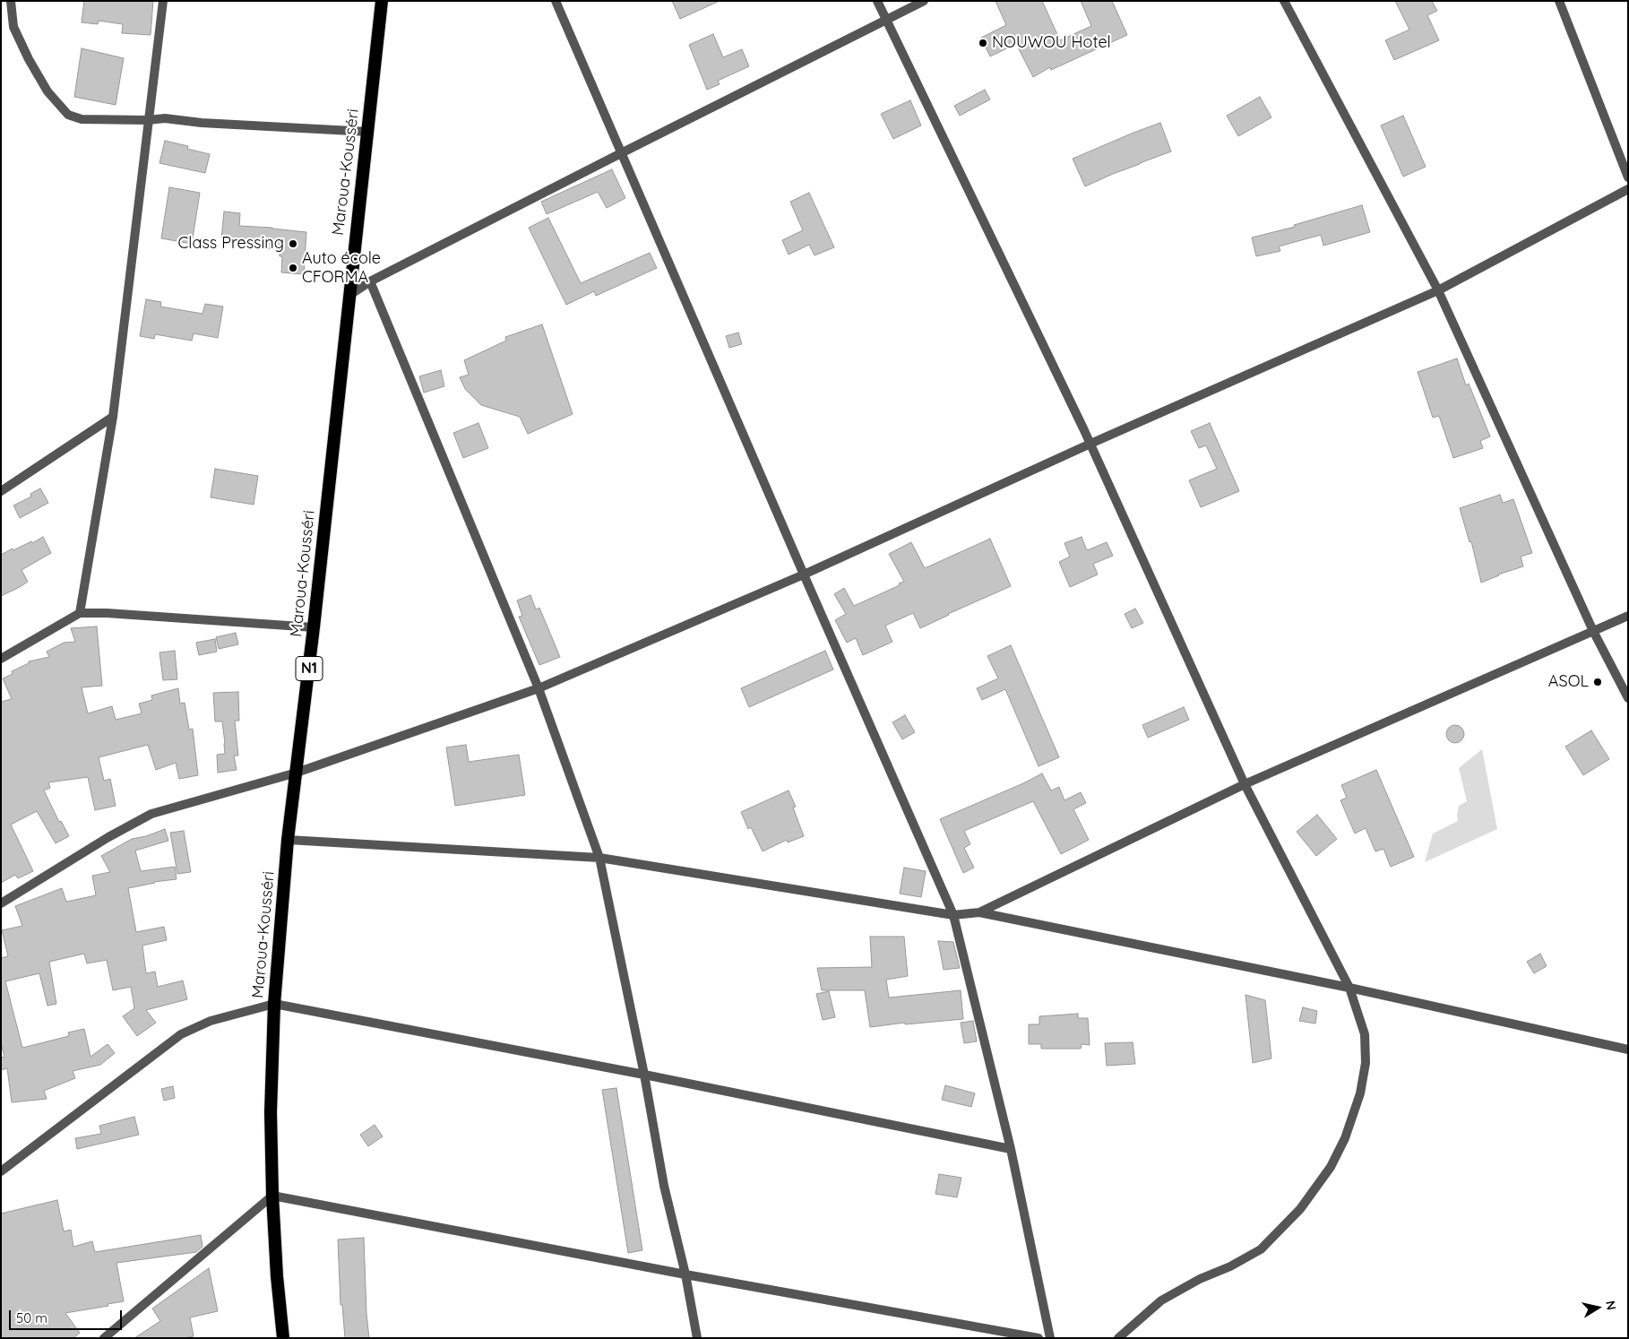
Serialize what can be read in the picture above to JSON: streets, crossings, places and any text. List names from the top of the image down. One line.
{"streets":{"highway":["Maroua-Kousséri","N1"]},"places":["NOUWOU Hotel","Class Pressing","Auto école CFORMA","ASOL"],"scale_bar":"50 m","north":"right"}
